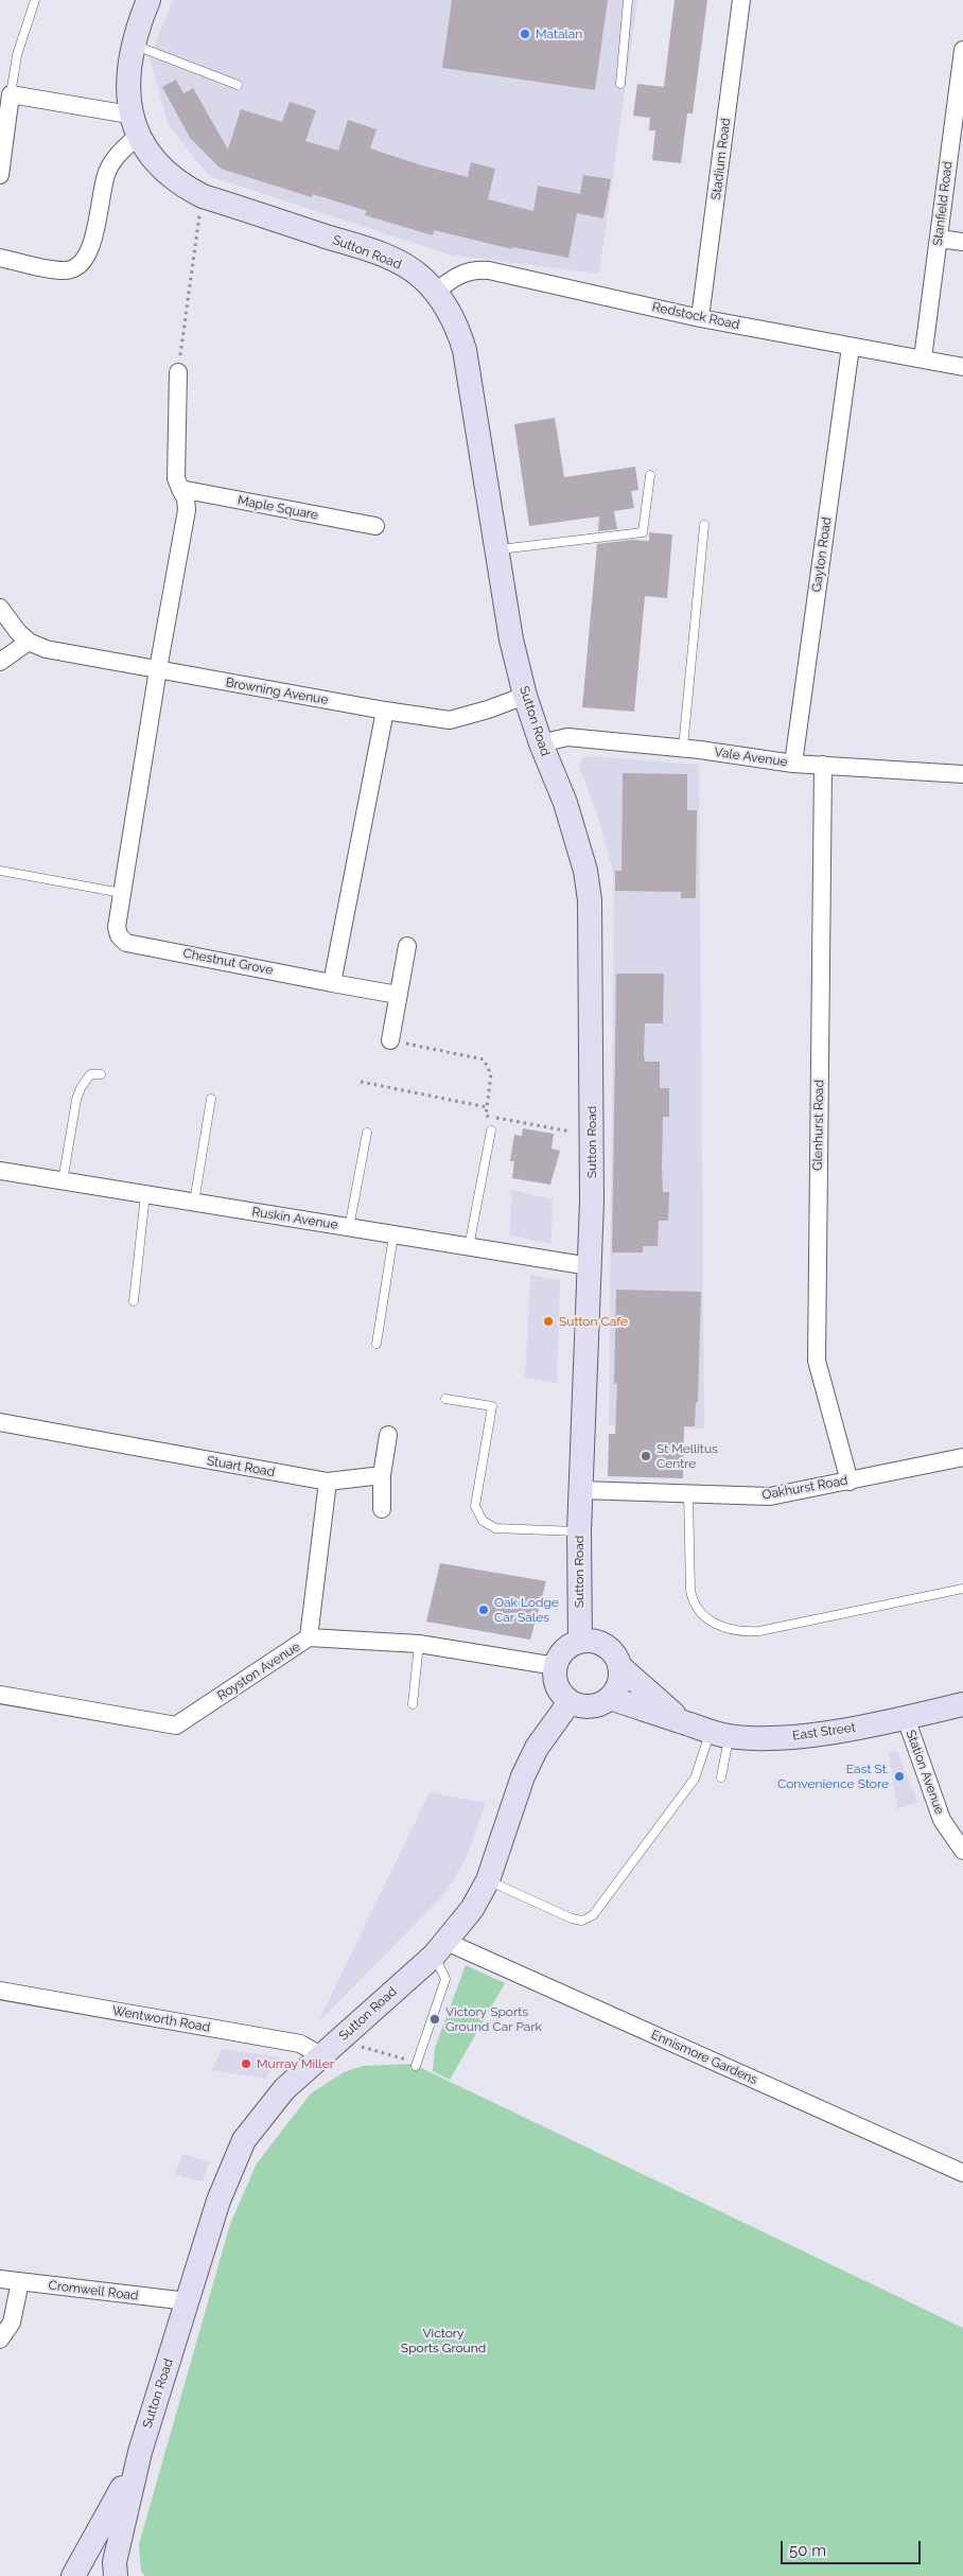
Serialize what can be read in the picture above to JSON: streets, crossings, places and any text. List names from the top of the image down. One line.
{"streets":{"main road":["Sutton Road","East Street"],"street":["Stadium Road","Stanfield Road","Redstock Road","Maple Square","Gayton Road","Browning Avenue","Vale Avenue","Chestnut Grove","Glenhurst Road","Ruskin Avenue","Stuart Road","Oakhurst Road","Royston Avenue","Station Avenue","Wentworth Road","Ennismore Gardens","Cromwell Road"]},"crossings":[["Stadium Road","Redstock Road"],["Stanfield Road","Redstock Road"],["Sutton Road","Redstock Road"],["Sutton Road","Browning Avenue"],["Sutton Road","Vale Avenue"],["Sutton Road","Ruskin Avenue"],["Sutton Road","Oakhurst Road"],["Sutton Road","Royston Avenue"],["Sutton Road","East Street"],["Sutton Road","Wentworth Road"],["Sutton Road","Ennismore Gardens"],["Sutton Road","Cromwell Road"],["Redstock Road","Gayton Road"],["Gayton Road","Vale Avenue"],["Browning Avenue","Chestnut Grove"],["Vale Avenue","Glenhurst Road"],["Glenhurst Road","Oakhurst Road"],["Royston Avenue","East Street"],["East Street","Station Avenue"]],"parks":["Victory Sports Ground"],"places":["Matalan","Sutton Cafe","St Mellitus Centre","Oak Lodge Car Sales","East St. Convenience Store","Victory Sports Ground Car Park","Murray Miller"],"scale_bar":"50 m"}
